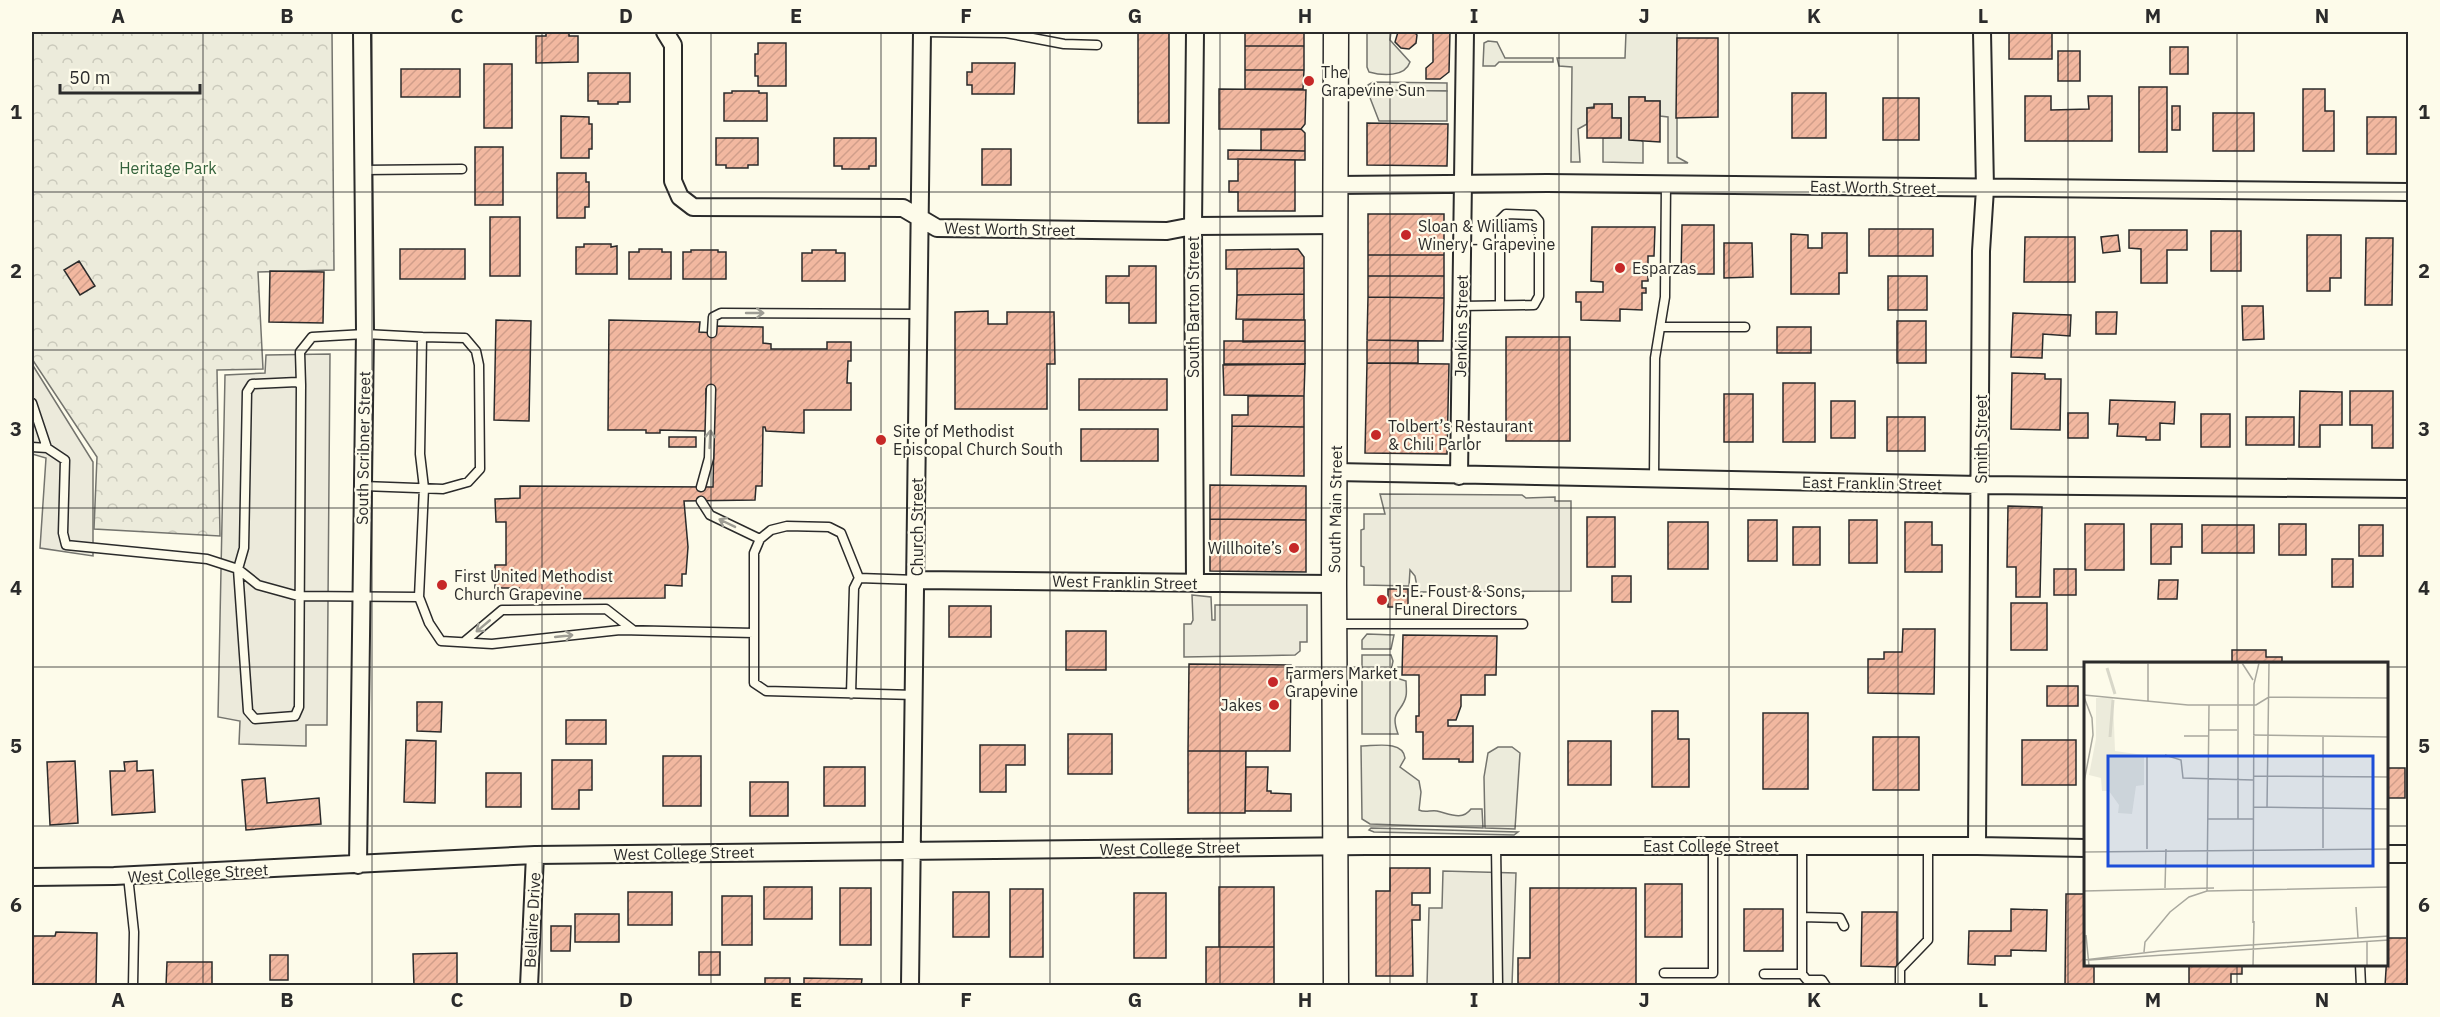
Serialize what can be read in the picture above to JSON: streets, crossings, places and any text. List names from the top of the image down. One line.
{"streets":{"main road":["South Main Street"],"street":["East Worth Street","West Worth Street","South Barton Street","Jenkins Street","Smith Street","South Scribner Street","East Franklin Street","Church Street","West Franklin Street","East College Street","West College Street","Bellaire Drive"]},"crossings":[["East Worth Street","Jenkins Street"],["East Worth Street","Smith Street"],["East Worth Street","South Main Street"],["West Worth Street","South Barton Street"],["West Worth Street","South Main Street"],["West Worth Street","Church Street"],["South Barton Street","West Franklin Street"],["Jenkins Street","East Franklin Street"],["Smith Street","East Franklin Street"],["Smith Street","East College Street"],["South Scribner Street","West College Street"],["East Franklin Street","South Main Street"],["South Main Street","West Franklin Street"],["South Main Street","East College Street"],["South Main Street","West College Street"],["Church Street","West Franklin Street"],["Church Street","West College Street"],["East College Street","West College Street"],["West College Street","Bellaire Drive"]],"parks":["Heritage Park"],"places":["The Grapevine Sun","Sloan & Williams Winery - Grapevine","Esparzas","Tolbert’s Restaurant & Chili Parlor","Site of Methodist Episcopal Church South","Willhoite’s","First United Methodist Church Grapevine","J. E. Foust & Sons, Funeral Directors","Farmers Market Grapevine","Jakes"],"scale_bar":"50 m","grid":{"columns":["A","B","C","D","E","F","G","H","I","J","K","L","M","N"],"rows":["1","2","3","4","5","6"]}}
